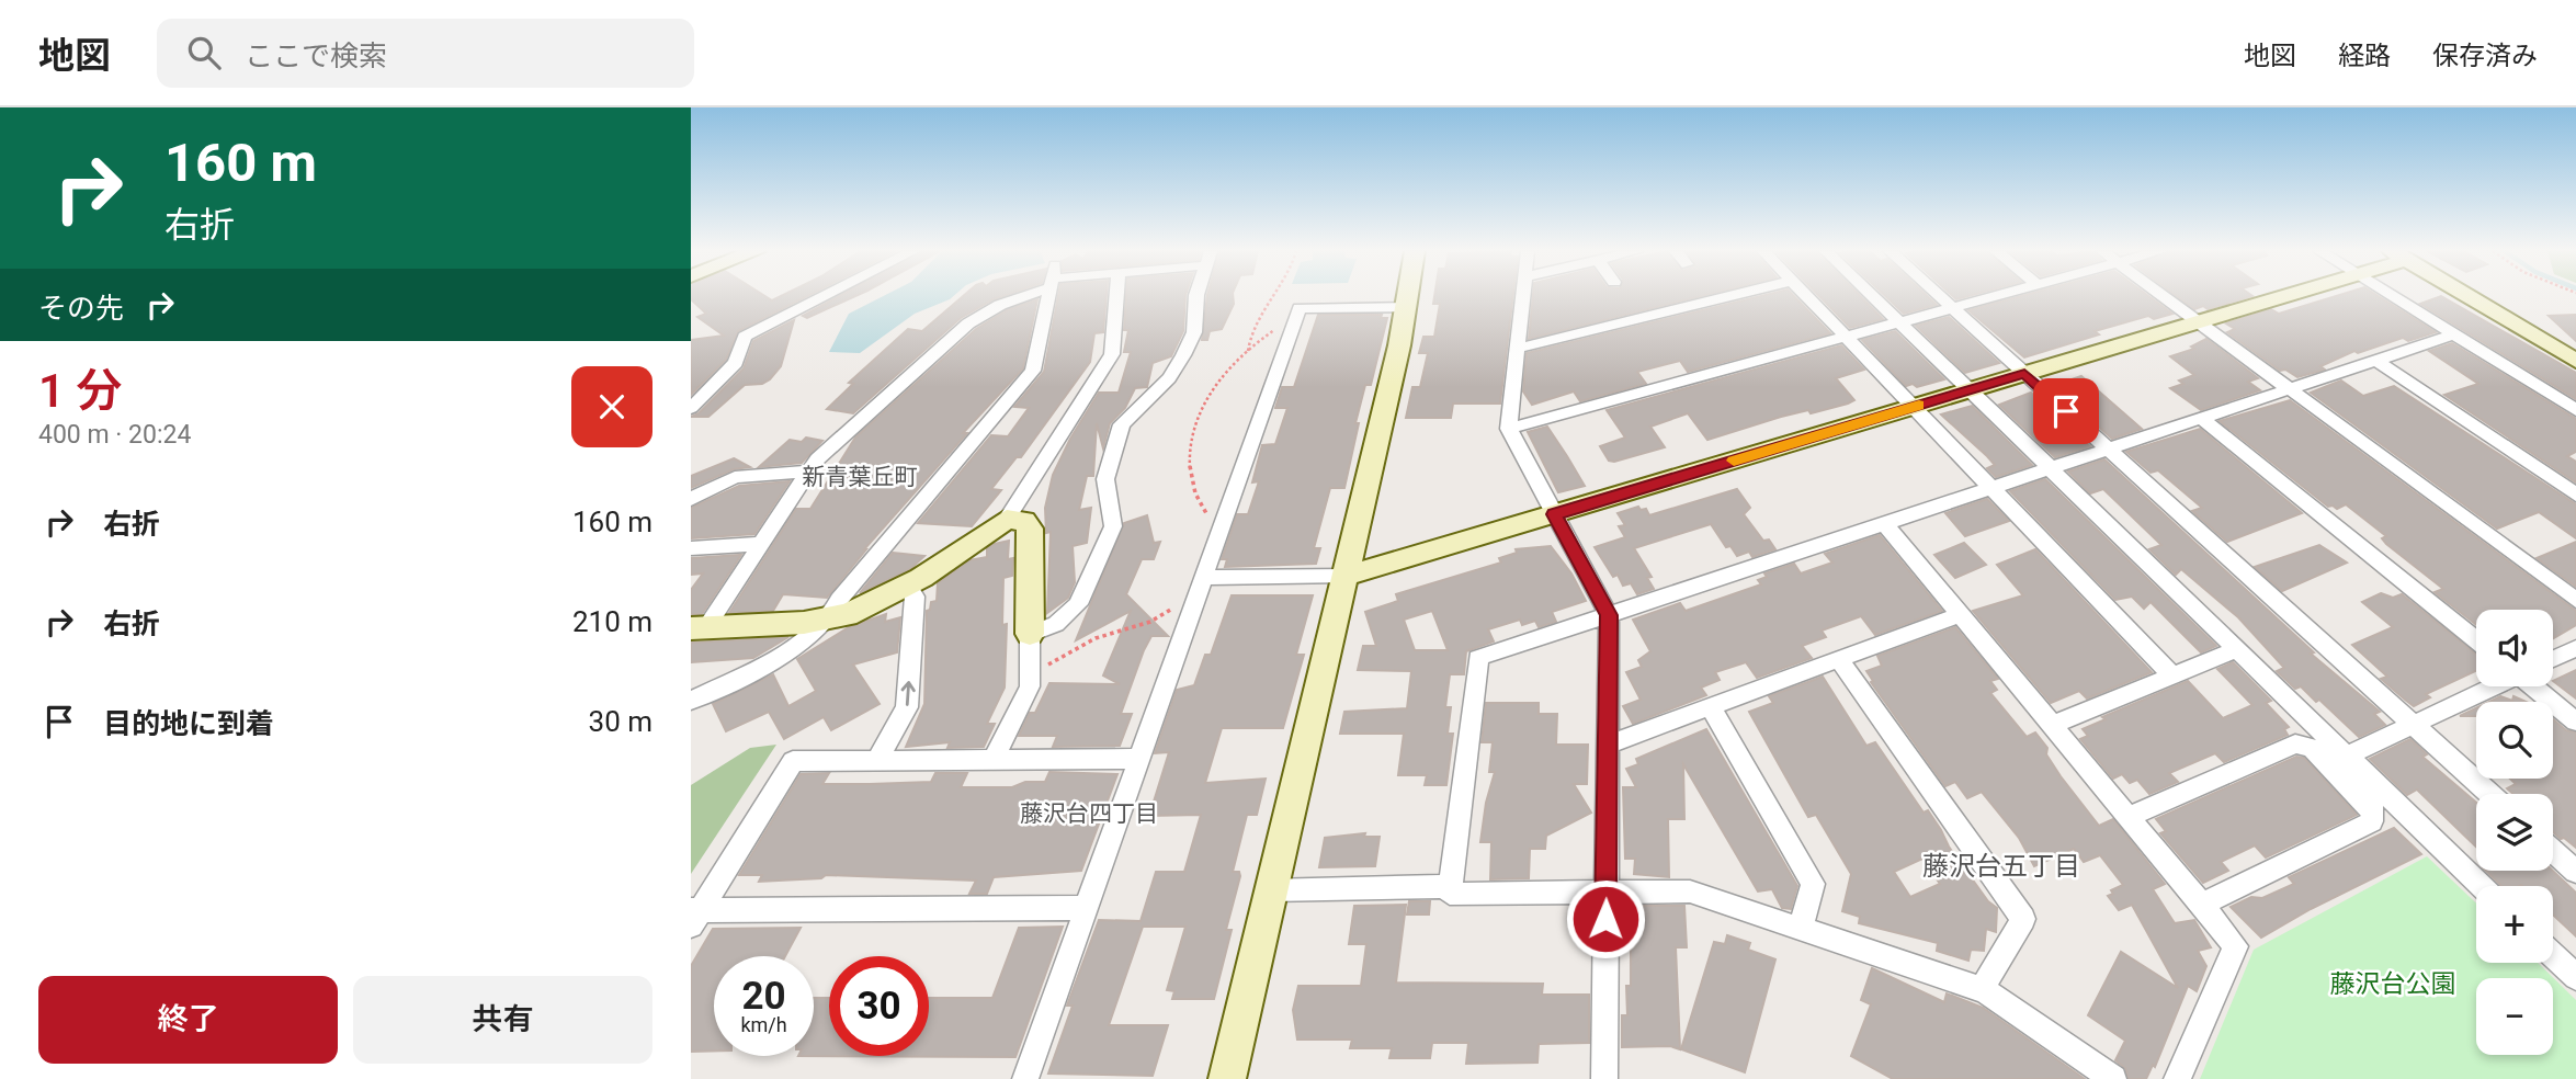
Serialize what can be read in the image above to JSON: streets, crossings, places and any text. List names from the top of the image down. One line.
{"districts":["新青葉丘町","藤沢台四丁目","藤沢台五丁目"],"parks":["藤沢台公園"],"page":{"header":"地図","search":"ここで検索","nav":["地図","経路","保存済み"],"turn":["160 m","右折"],"then":"その先","heading":["1 分","400 m · 20:24"],"list":[{"name":"右折","value":"160 m"},{"name":"右折","value":"210 m"},{"name":"目的地に到着","value":"30 m"}],"map_buttons":["+","−"],"speed":"20 km/h","limit":"30","buttons":["終了","共有"]}}
